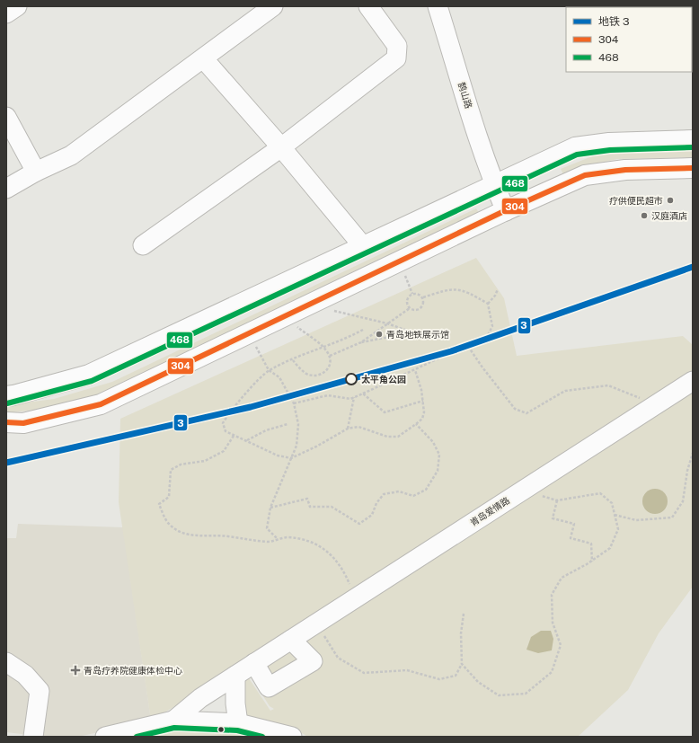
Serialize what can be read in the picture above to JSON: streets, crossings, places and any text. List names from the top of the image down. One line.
{"streets":{"street":["鹊山路","青岛爱情路"]},"places":{"other":["疗供便民超市","汉庭酒店","青岛地铁展示馆","太平角公园"],"health":["青岛疗养院健康体检中心"]},"lines":["transit line 468","transit line 304","metro line 3"],"legend":["地铁 3","304","468"]}
